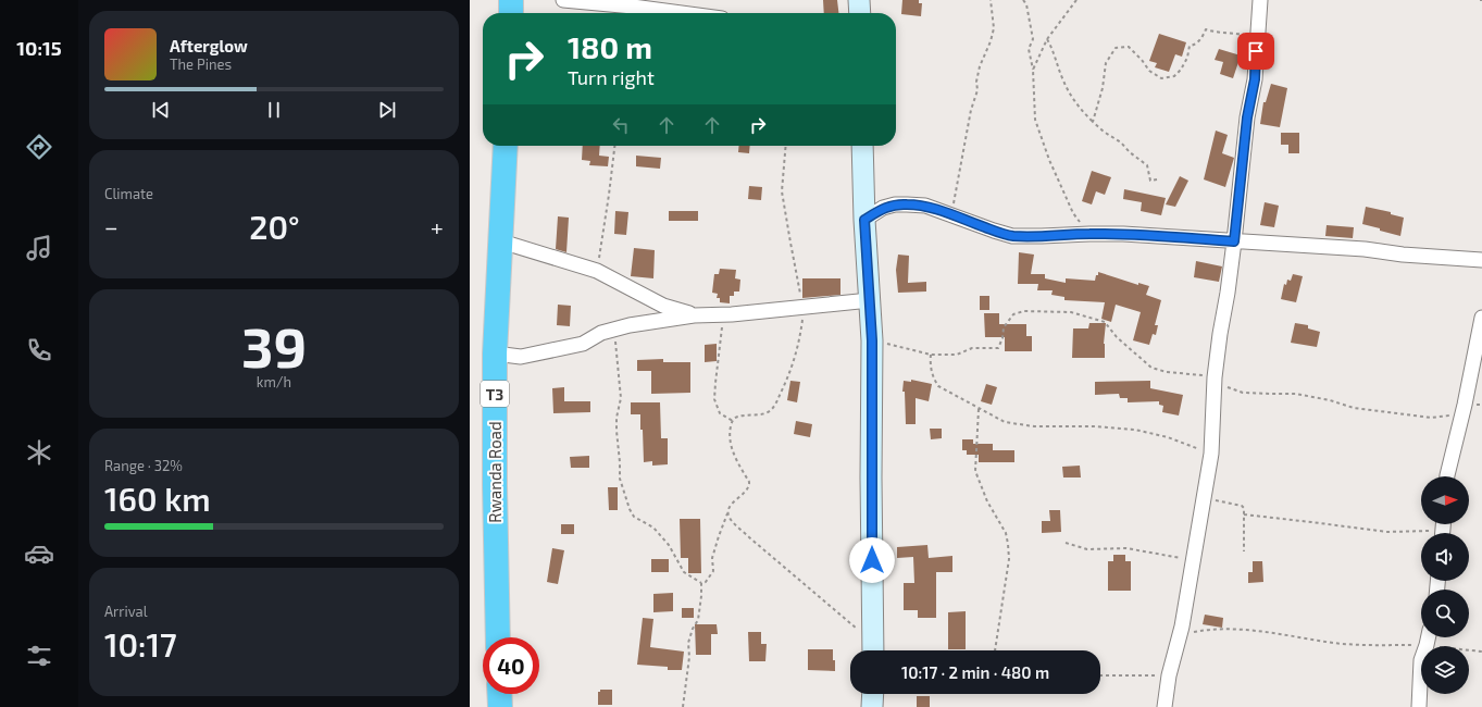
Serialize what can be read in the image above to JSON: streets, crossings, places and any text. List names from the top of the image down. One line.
{"streets":{"highway":["T3","Rwanda Road"]},"north":"right","page":{"tabs":"10:15","turn":["180 m","Turn right"],"song":["Afterglow","The Pines"],"tile":["Climate",["39","km/h"],["Range · 32%","160 km"],["Arrival","10:17"]],"heat":["−","20°","+"],"limit":"40","trip":"10:17 · 2 min · 480 m"}}
